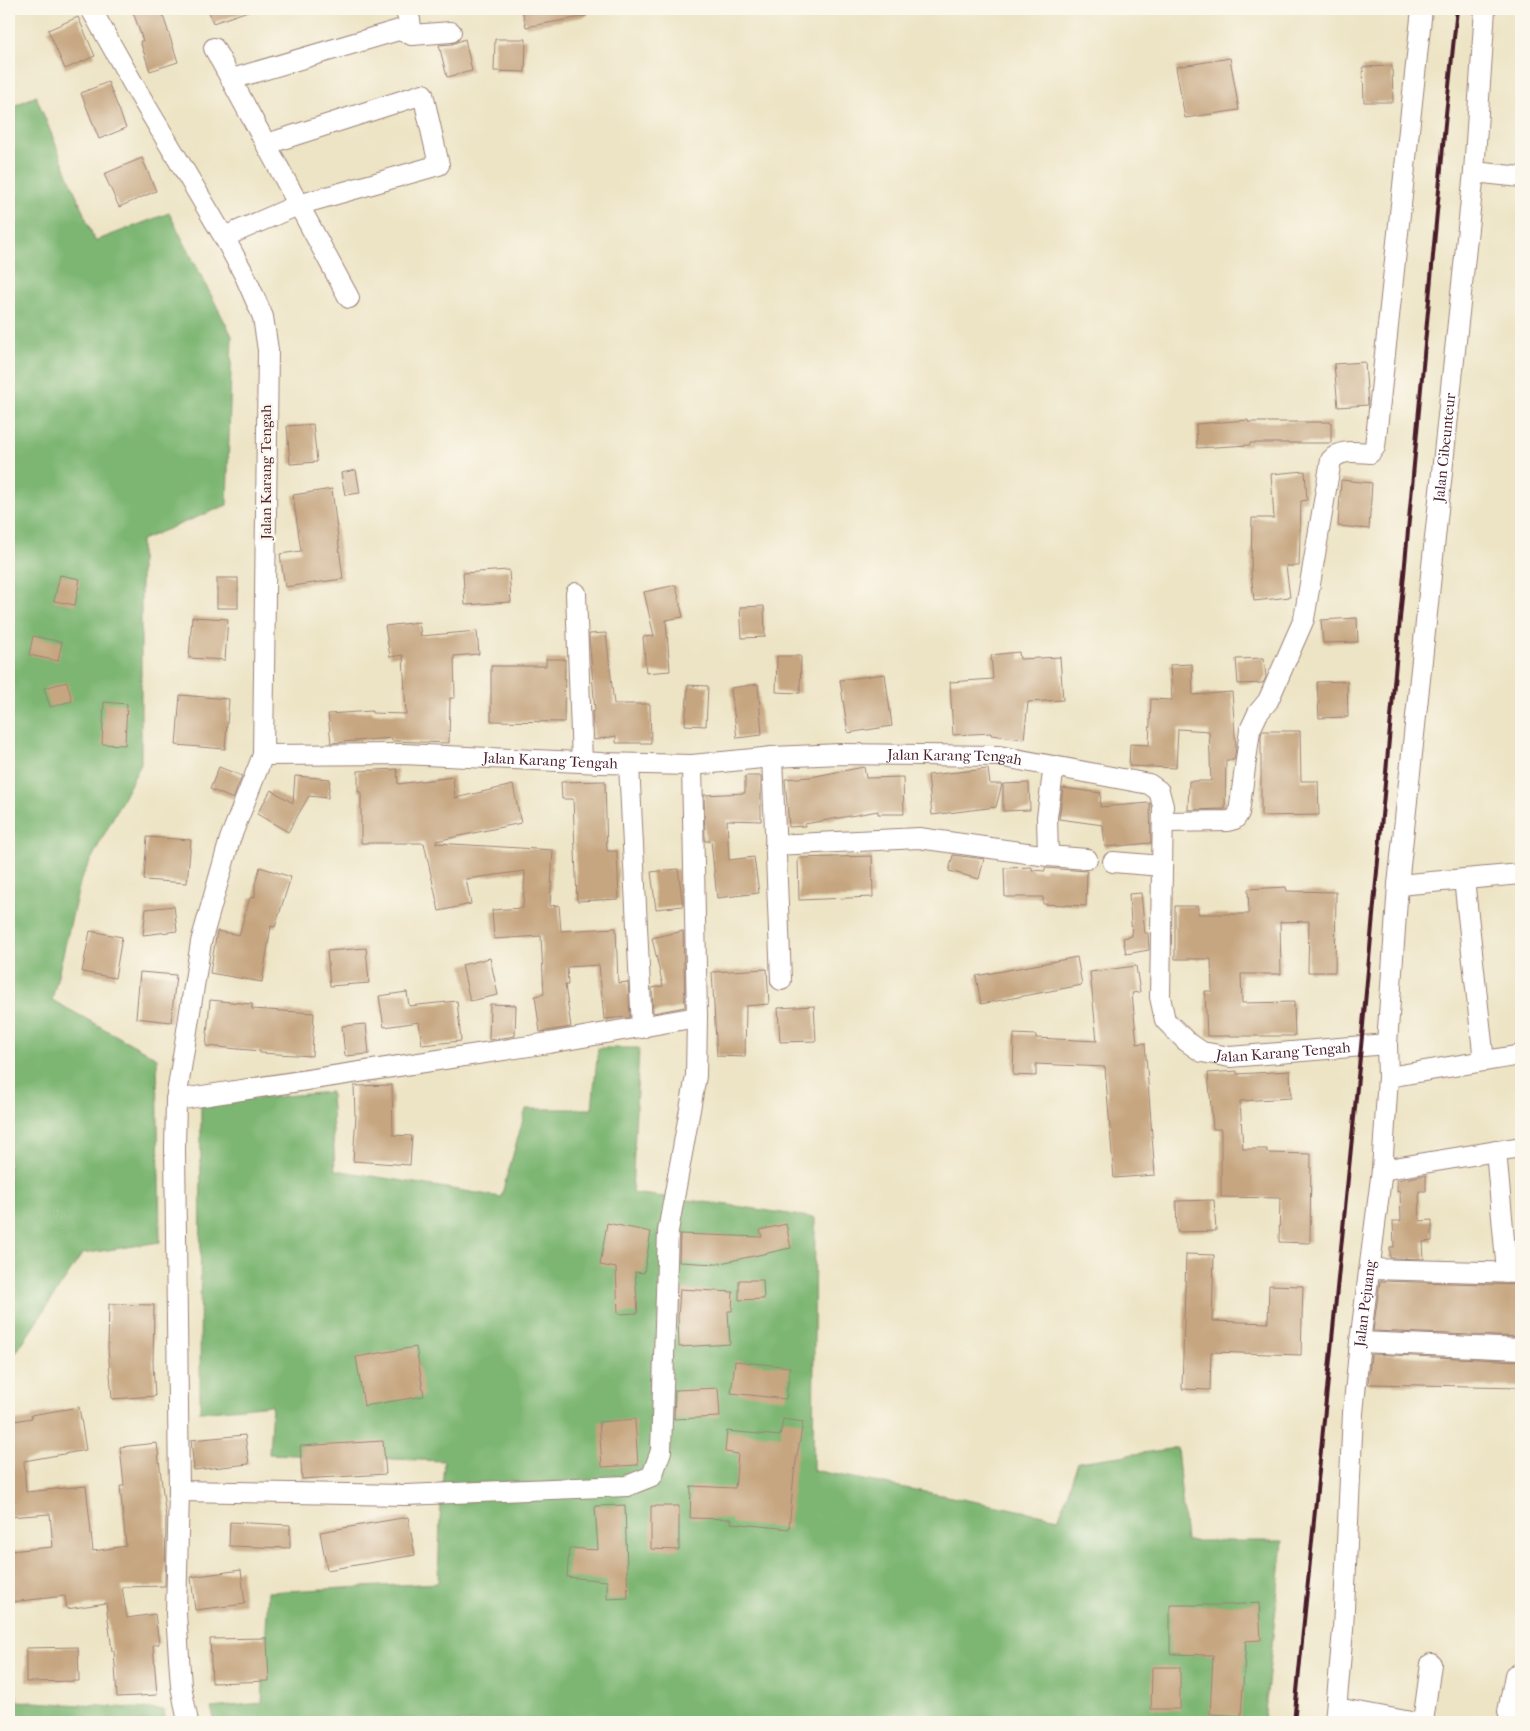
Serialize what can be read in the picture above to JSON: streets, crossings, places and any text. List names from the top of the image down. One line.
{"streets":{"street":["Jalan Cibeunteur","Jalan Karang Tengah","Jalan Pejuang"]},"crossings":[["Jalan Cibeunteur","Jalan Pejuang"],["Jalan Karang Tengah","Jalan Pejuang"]]}
